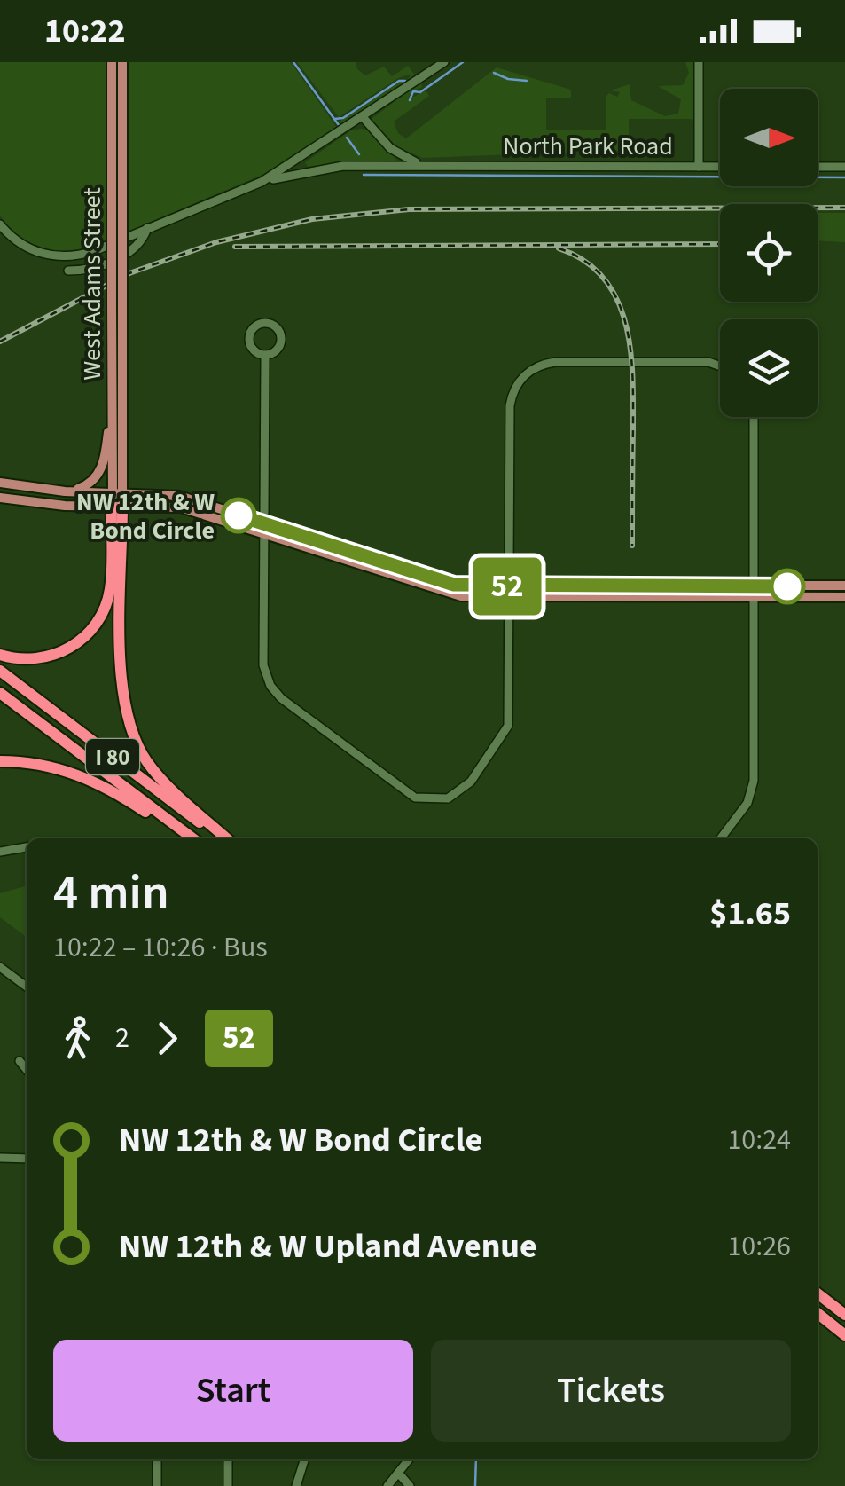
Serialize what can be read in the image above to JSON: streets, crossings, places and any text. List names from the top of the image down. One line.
{"streets":{"highway":["I 80"],"main road":["West Adams Street"],"street":["North Park Road"]},"places":["NW 12th & W Bond Circle"],"lines":["bus line 52"],"north":"right","page":{"status":"10:22","on_map":"52","heading":["4 min","10:22 – 10:26 · Bus","$1.65"],"legs":["2","52"],"list":[{"name":"NW 12th & W Bond Circle","value":"10:24"},{"name":"NW 12th & W Upland Avenue","value":"10:26"}],"buttons":["Start","Tickets"]}}
